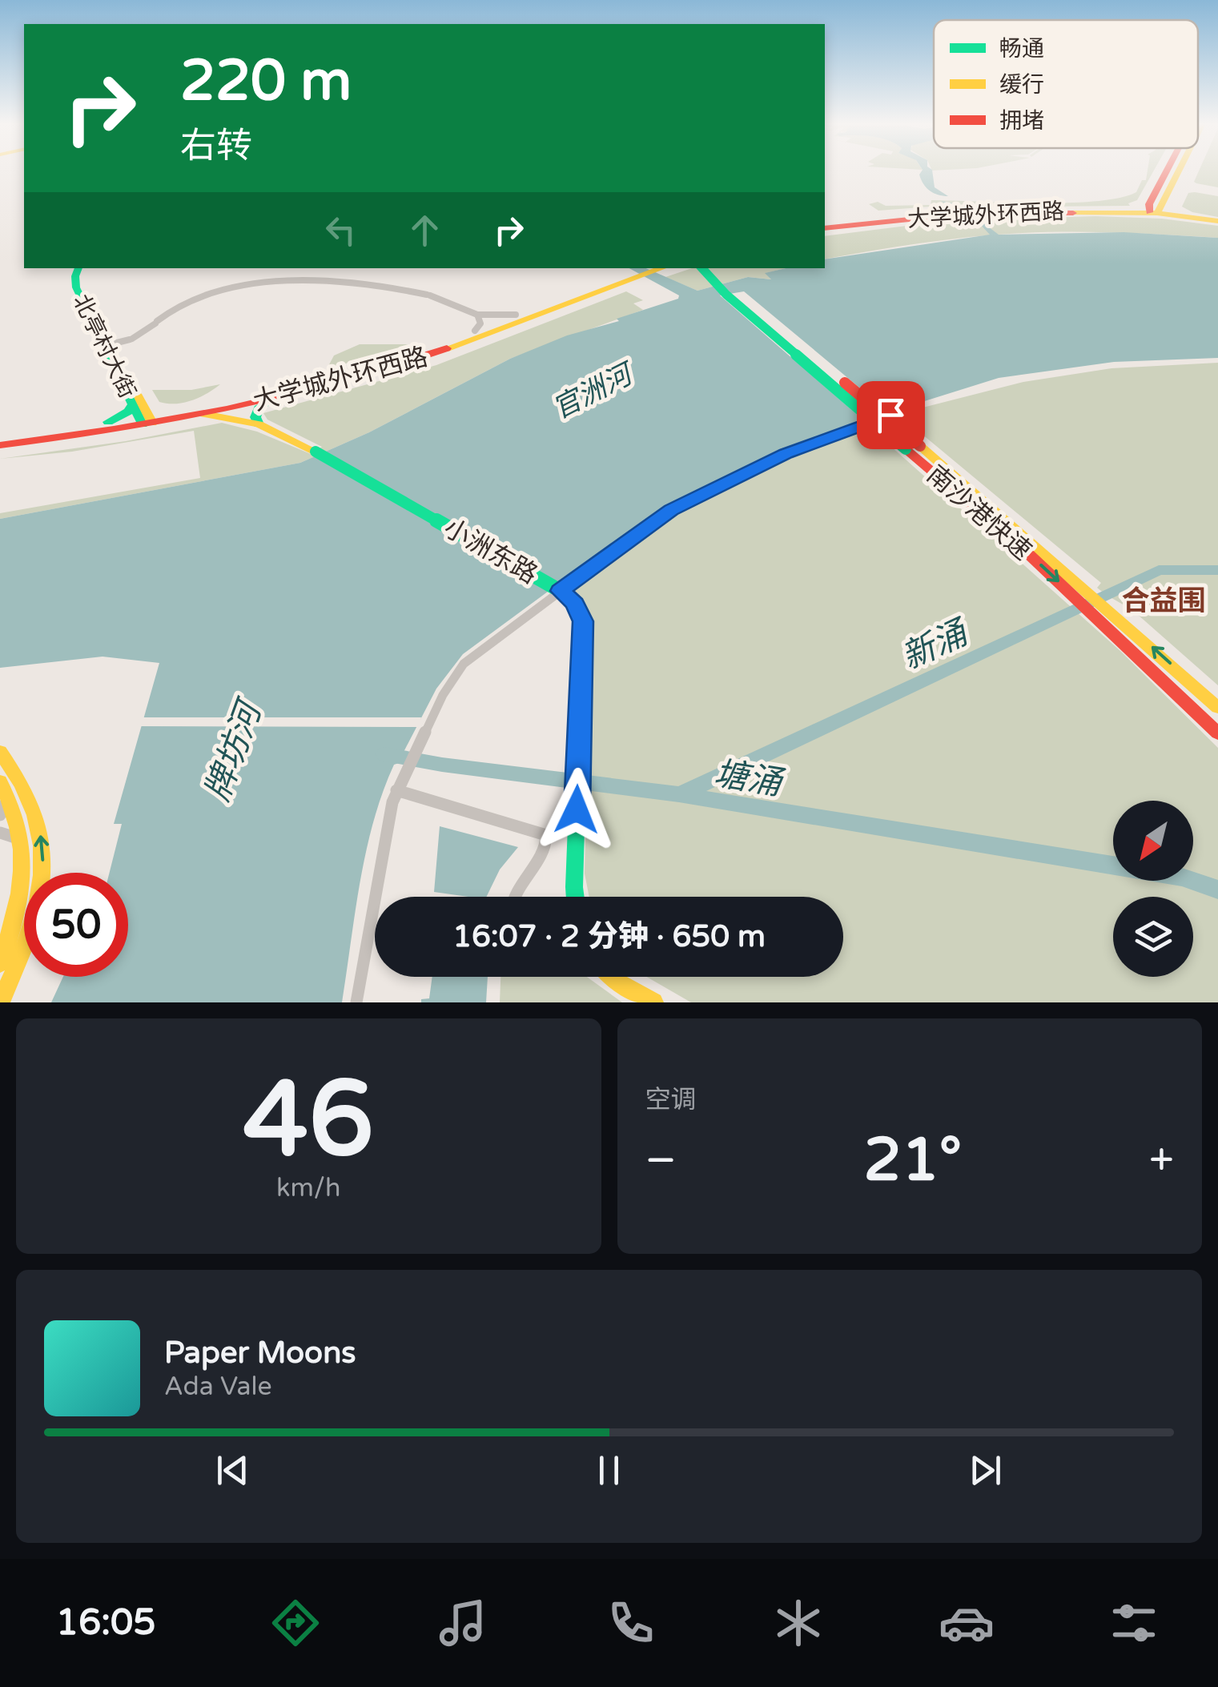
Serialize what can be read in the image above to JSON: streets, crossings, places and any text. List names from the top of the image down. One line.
{"streets":{"main road":["大学城外环西路","北亭村大街","南沙港快速","小洲东路"]},"crossings":[["大学城外环西路","北亭村大街"],["大学城外环西路","小洲东路"]],"districts":["合益围"],"water":["官洲河","新涌","牌坊河","塘涌"],"legend":["畅通","缓行","拥堵"],"north":"bottom left","page":{"turn":["220 m","右转"],"limit":"50","trip":"16:07 · 2 分钟 · 650 m","tile":[["46","km/h"],"空调"],"heat":["−","21°","+"],"song":["Paper Moons","Ada Vale"],"tabs":"16:05"}}
